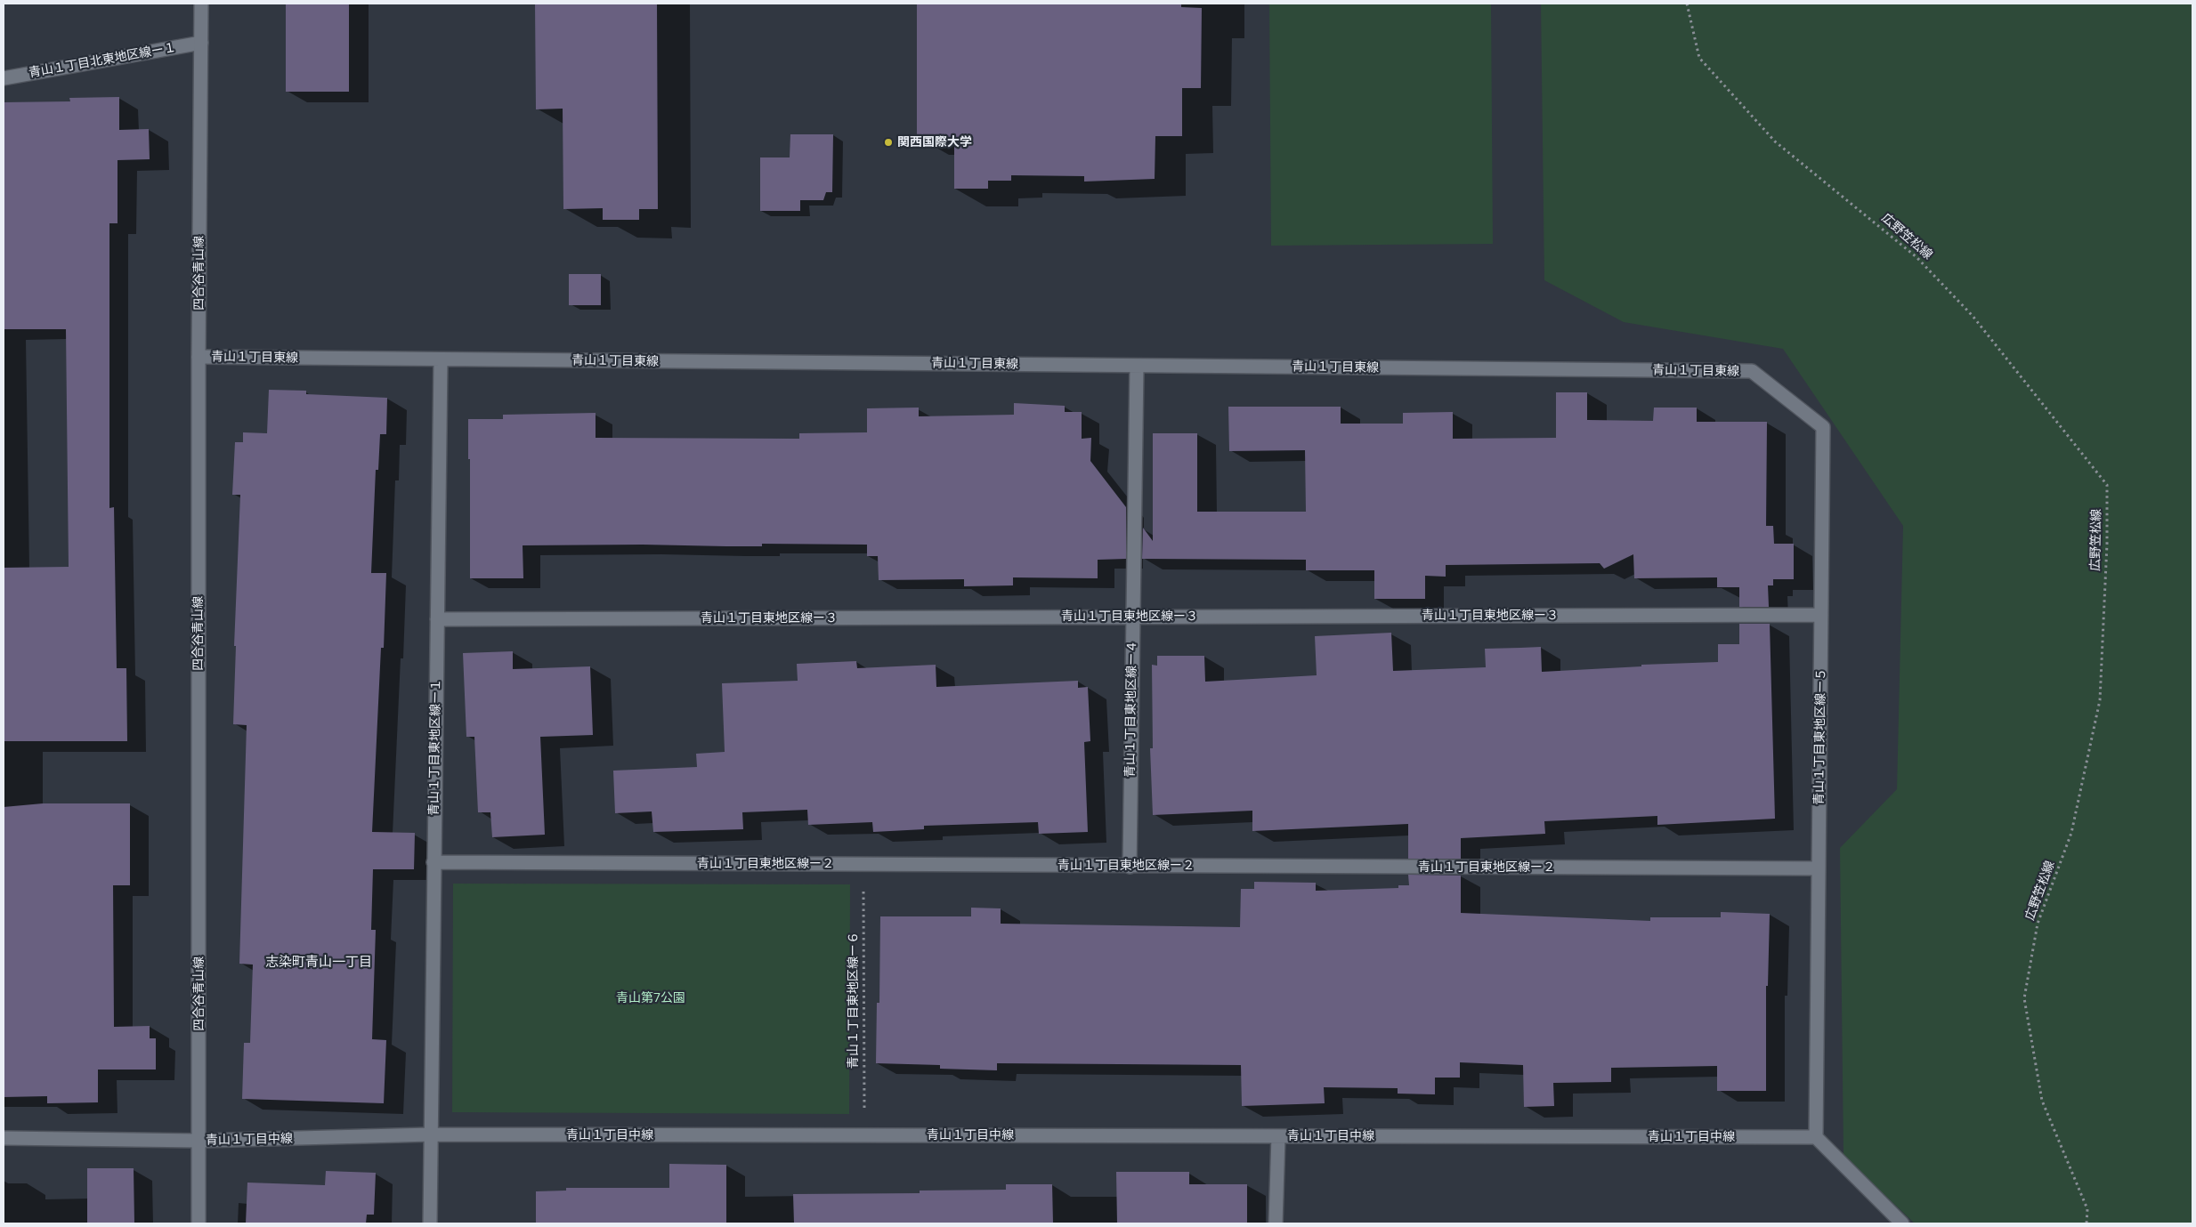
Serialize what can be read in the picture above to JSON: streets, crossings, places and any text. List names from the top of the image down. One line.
{"streets":{"street":["青山１丁目北東地区線ー１","四合谷青山線","青山１丁目東線","青山１丁目東地区線ー３","青山１丁目東地区線ー４","青山１丁目東地区線ー５","青山１丁目東地区線ー１","青山１丁目東地区線ー２","青山１丁目中線"],"path":["広野笠松線","青山１丁目東地区線ー６"]},"crossings":[["青山１丁目北東地区線ー１","四合谷青山線"],["四合谷青山線","青山１丁目東線"],["四合谷青山線","青山１丁目中線"],["青山１丁目東線","青山１丁目東地区線ー４"],["青山１丁目東線","青山１丁目東地区線ー５"],["青山１丁目東線","青山１丁目東地区線ー１"],["青山１丁目東地区線ー３","青山１丁目東地区線ー４"],["青山１丁目東地区線ー３","青山１丁目東地区線ー５"],["青山１丁目東地区線ー３","青山１丁目東地区線ー１"],["青山１丁目東地区線ー４","青山１丁目東地区線ー２"],["青山１丁目東地区線ー５","青山１丁目東地区線ー２"],["青山１丁目東地区線ー５","青山１丁目中線"],["青山１丁目東地区線ー１","青山１丁目東地区線ー２"],["青山１丁目東地区線ー１","青山１丁目中線"],["青山１丁目東地区線ー２","青山１丁目東地区線ー６"],["青山１丁目東地区線ー６","青山１丁目中線"]],"districts":["志染町青山一丁目"],"parks":["青山第7公園"],"places":["関西国際大学"]}
